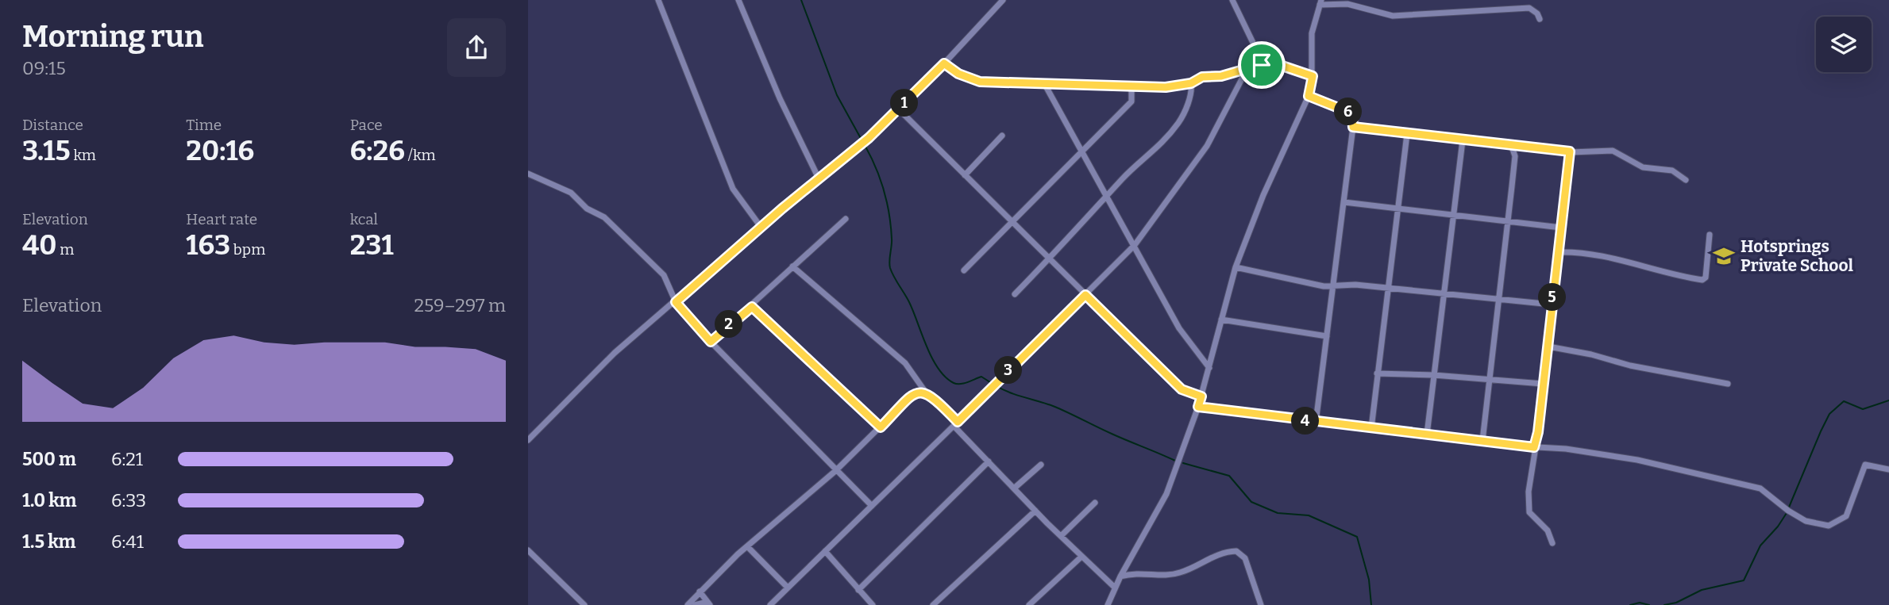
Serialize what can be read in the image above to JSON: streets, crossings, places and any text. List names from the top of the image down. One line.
{"places":{"school or university":["Hotsprings Private School"]},"page":{"heading":["Morning run","09:15"],"pins":["1","6","5","2","3","4"],"stats":[["Distance","3.15 km"],["Time","20:16"],["Pace","6:26 /km"],["Elevation","40 m"],["Heart rate","163 bpm"],["kcal","231"]],"chart":["Elevation","259–297 m"],"list":[{"name":"500 m","note":"6:21"},{"name":"1.0 km","note":"6:33"},{"name":"1.5 km","note":"6:41"}]}}
